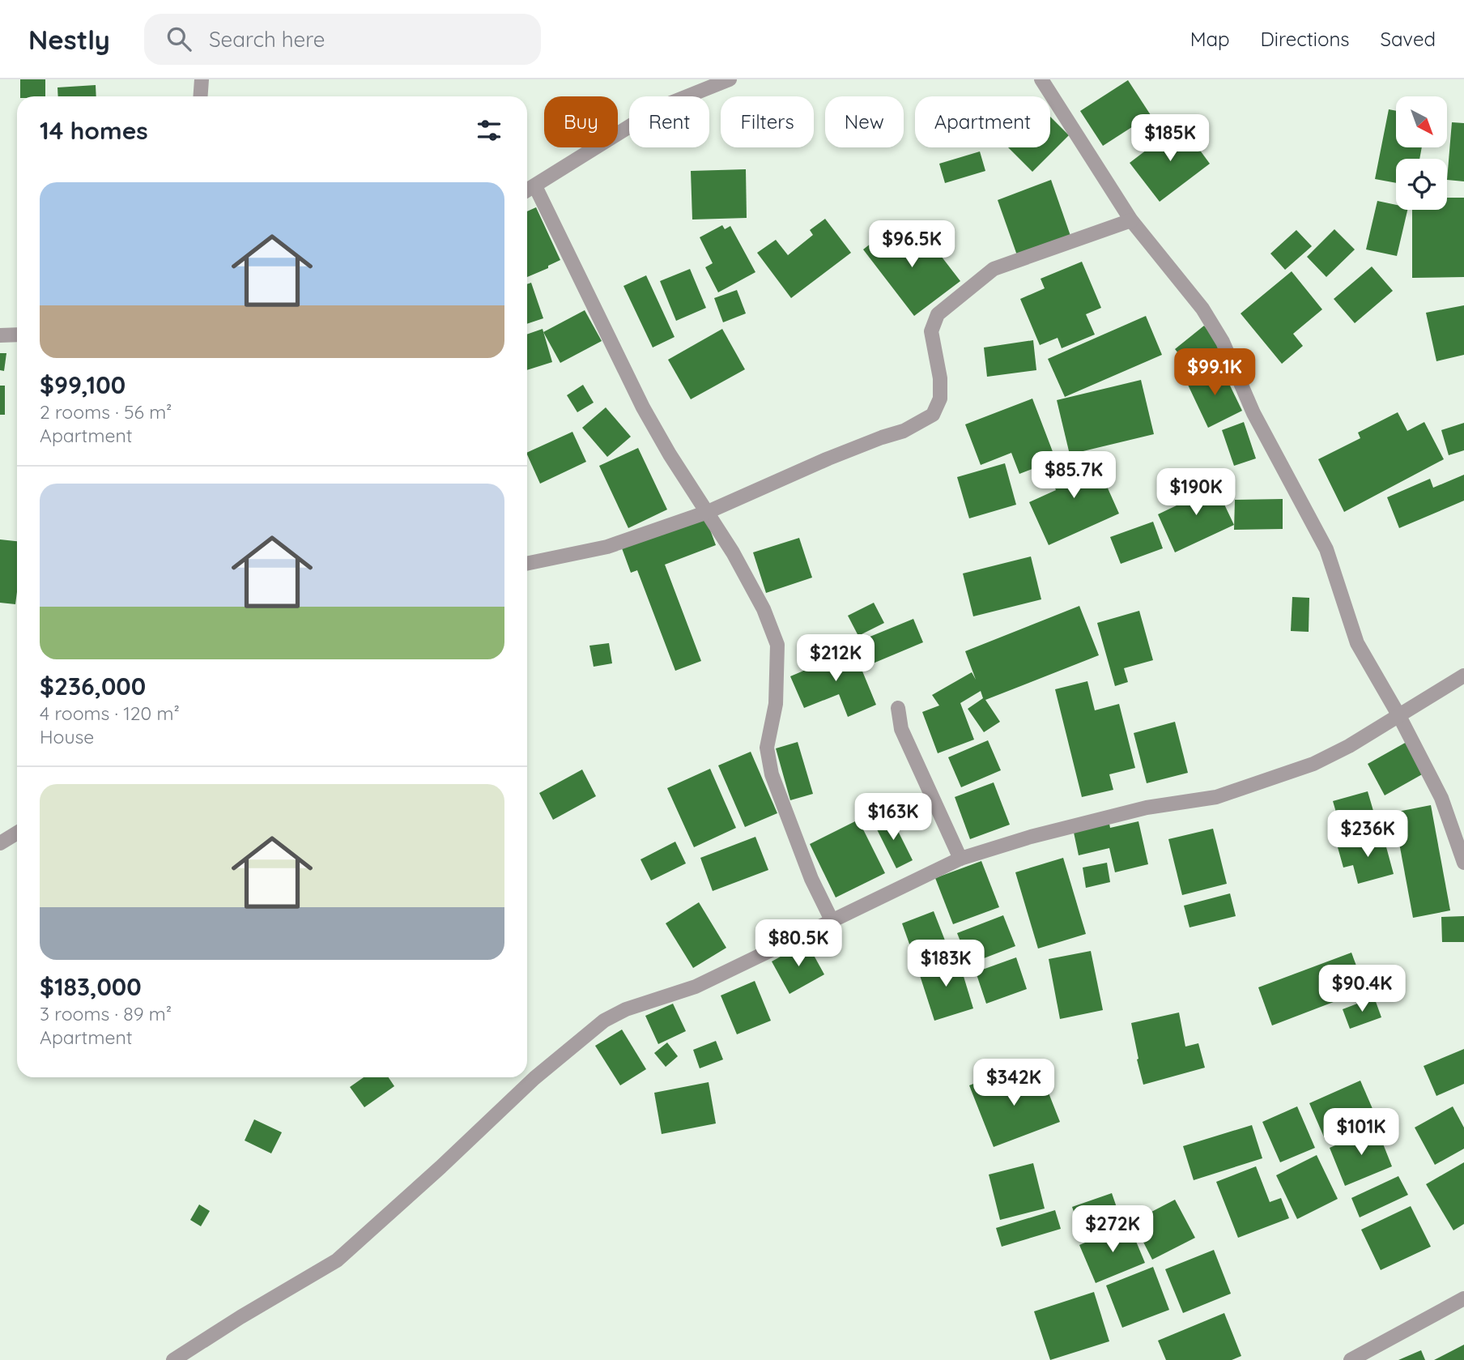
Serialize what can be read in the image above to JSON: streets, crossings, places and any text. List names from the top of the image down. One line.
{"north":"bottom right","page":{"header":"Nestly","search":"Search here","nav":["Map","Directions","Saved"],"chip":["Buy","Rent","Filters","New","Apartment"],"heading":"14 homes","price":["$185K","$96.5K","$99.1K","$85.7K","$190K","$212K","$163K","$236K","$80.5K","$183K","$90.4K","$342K","$101K","$272K"],"list":[{"name":"$99,100","note":"2 rooms · 56 m² · Apartment"},{"name":"$236,000","note":"4 rooms · 120 m² · House"},{"name":"$183,000","note":"3 rooms · 89 m² · Apartment"}]}}
